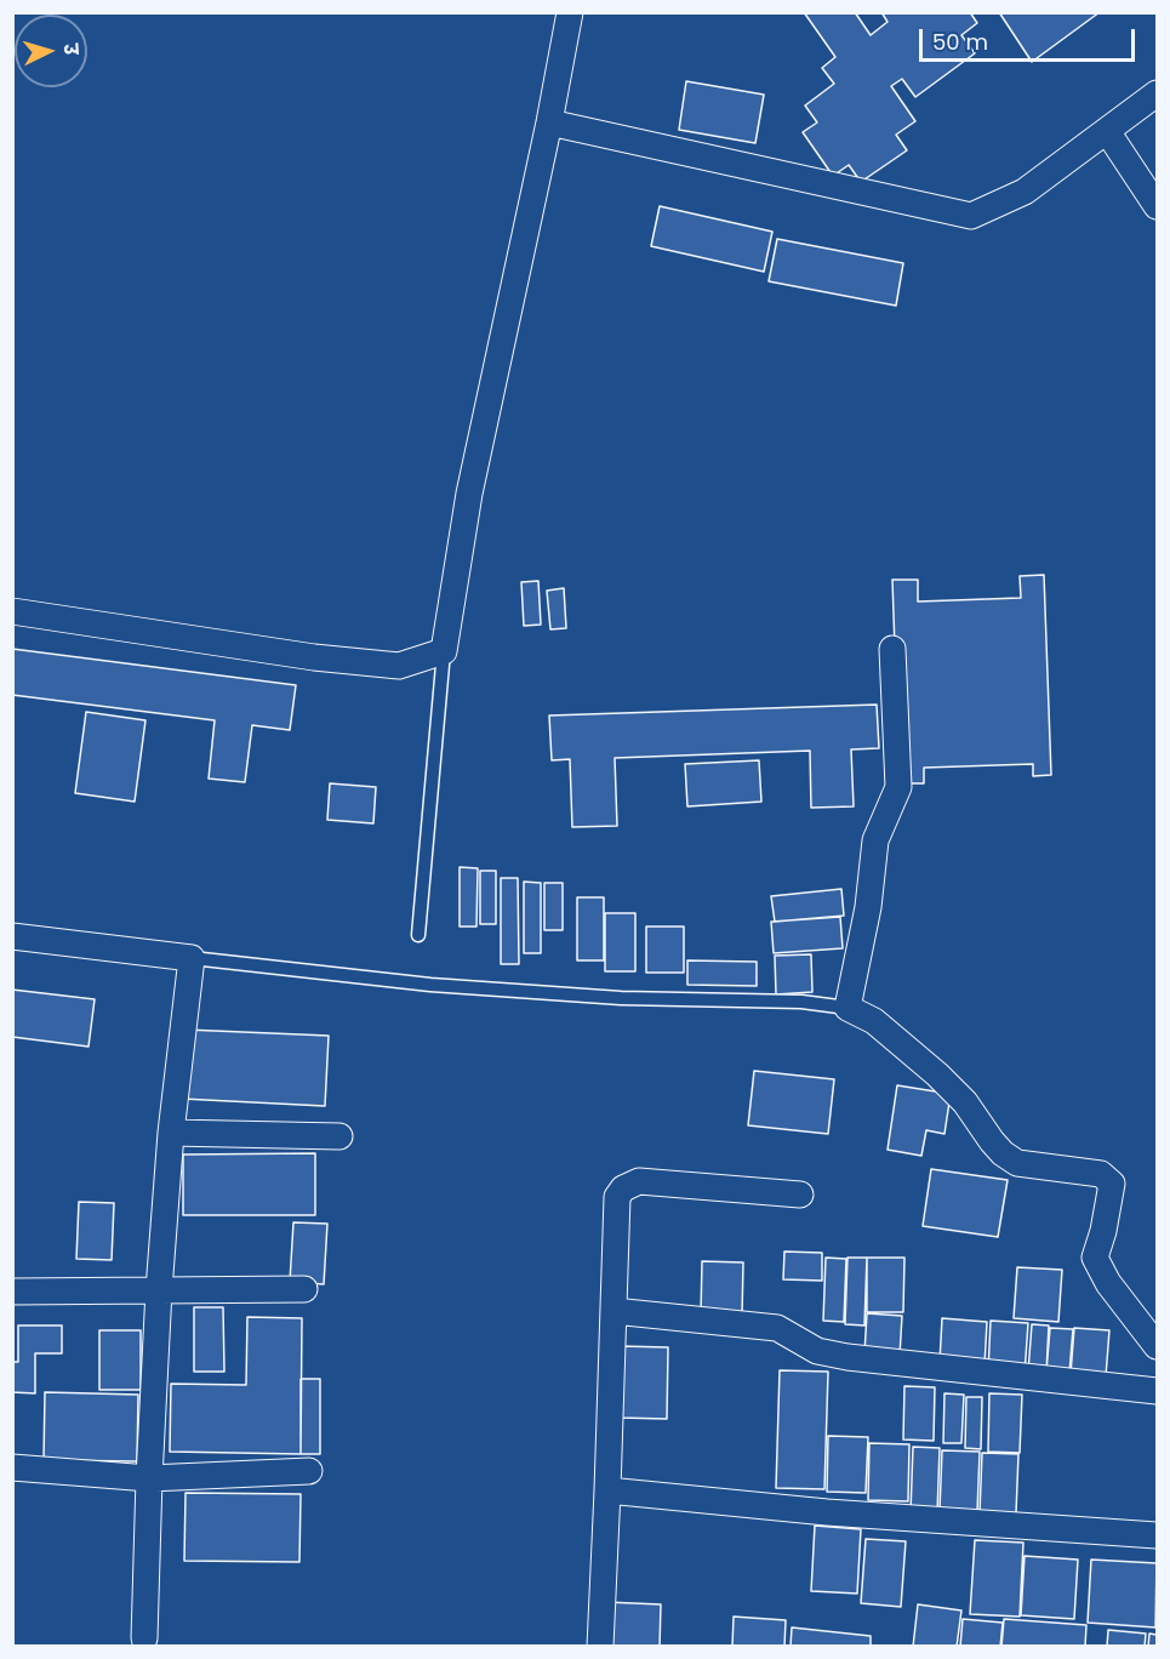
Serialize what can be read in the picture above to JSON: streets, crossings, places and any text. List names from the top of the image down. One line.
{"scale_bar":"50 m","north":"right"}
